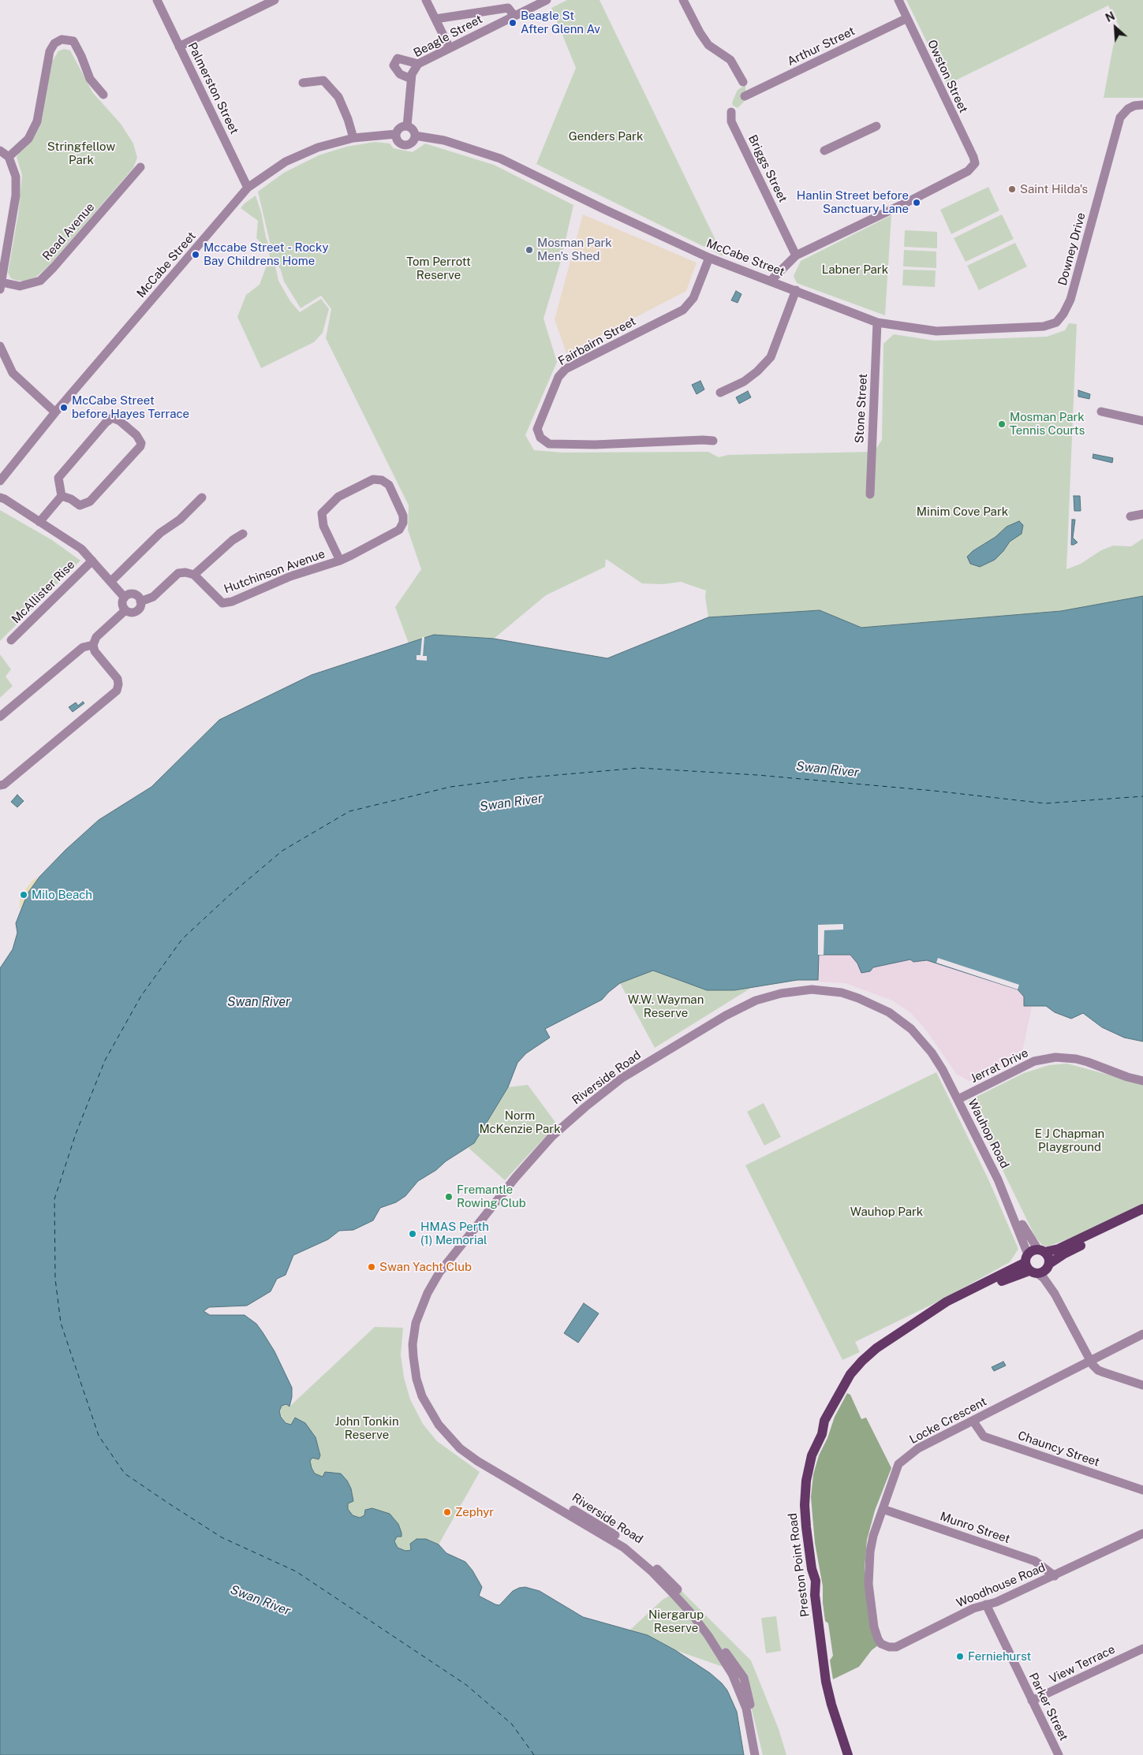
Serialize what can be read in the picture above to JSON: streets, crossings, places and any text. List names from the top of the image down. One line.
{"streets":{"main road":["Preston Point Road"],"street":["Beagle Street","Arthur Street","Owston Street","Palmerston Street","Briggs Street","Read Avenue","Downey Drive","McCabe Street","Fairbairn Street","Stone Street","Hutchinson Avenue","McAllister Rise","Jerrat Drive","Riverside Road","Wauhop Road","Locke Crescent","Chauncy Street","Munro Street","Woodhouse Road","View Terrace","Parker Street"]},"crossings":[["Beagle Street","McCabe Street"],["Arthur Street","Owston Street"],["Owston Street","Briggs Street"],["Palmerston Street","McCabe Street"],["Downey Drive","McCabe Street"],["McCabe Street","Fairbairn Street"],["McCabe Street","Stone Street"],["Jerrat Drive","Riverside Road"],["Jerrat Drive","Wauhop Road"],["Riverside Road","Wauhop Road"],["Wauhop Road","Locke Crescent"],["Wauhop Road","Preston Point Road"],["Locke Crescent","Chauncy Street"],["Locke Crescent","Munro Street"],["Locke Crescent","Woodhouse Road"],["Munro Street","Woodhouse Road"],["Woodhouse Road","Parker Street"],["View Terrace","Parker Street"]],"water":["Swan River"],"parks":["Genders Park","Stringfellow Park","Tom Perrott Reserve","Labner Park","Minim Cove Park","W.W. Wayman Reserve","Norm McKenzie Park","E J Chapman Playground","Wauhop Park","John Tonkin Reserve","Niergarup Reserve"],"places":["Beagle St After Glenn Av","Saint Hilda's","Hanlin Street before Sanctuary Lane","Mosman Park Men's Shed","Mccabe Street - Rocky Bay Childrens Home","McCabe Street before Hayes Terrace","Mosman Park Tennis Courts","Milo Beach","Fremantle Rowing Club","HMAS Perth (1) Memorial","Swan Yacht Club","Zephyr","Ferniehurst"],"north":"top left"}
